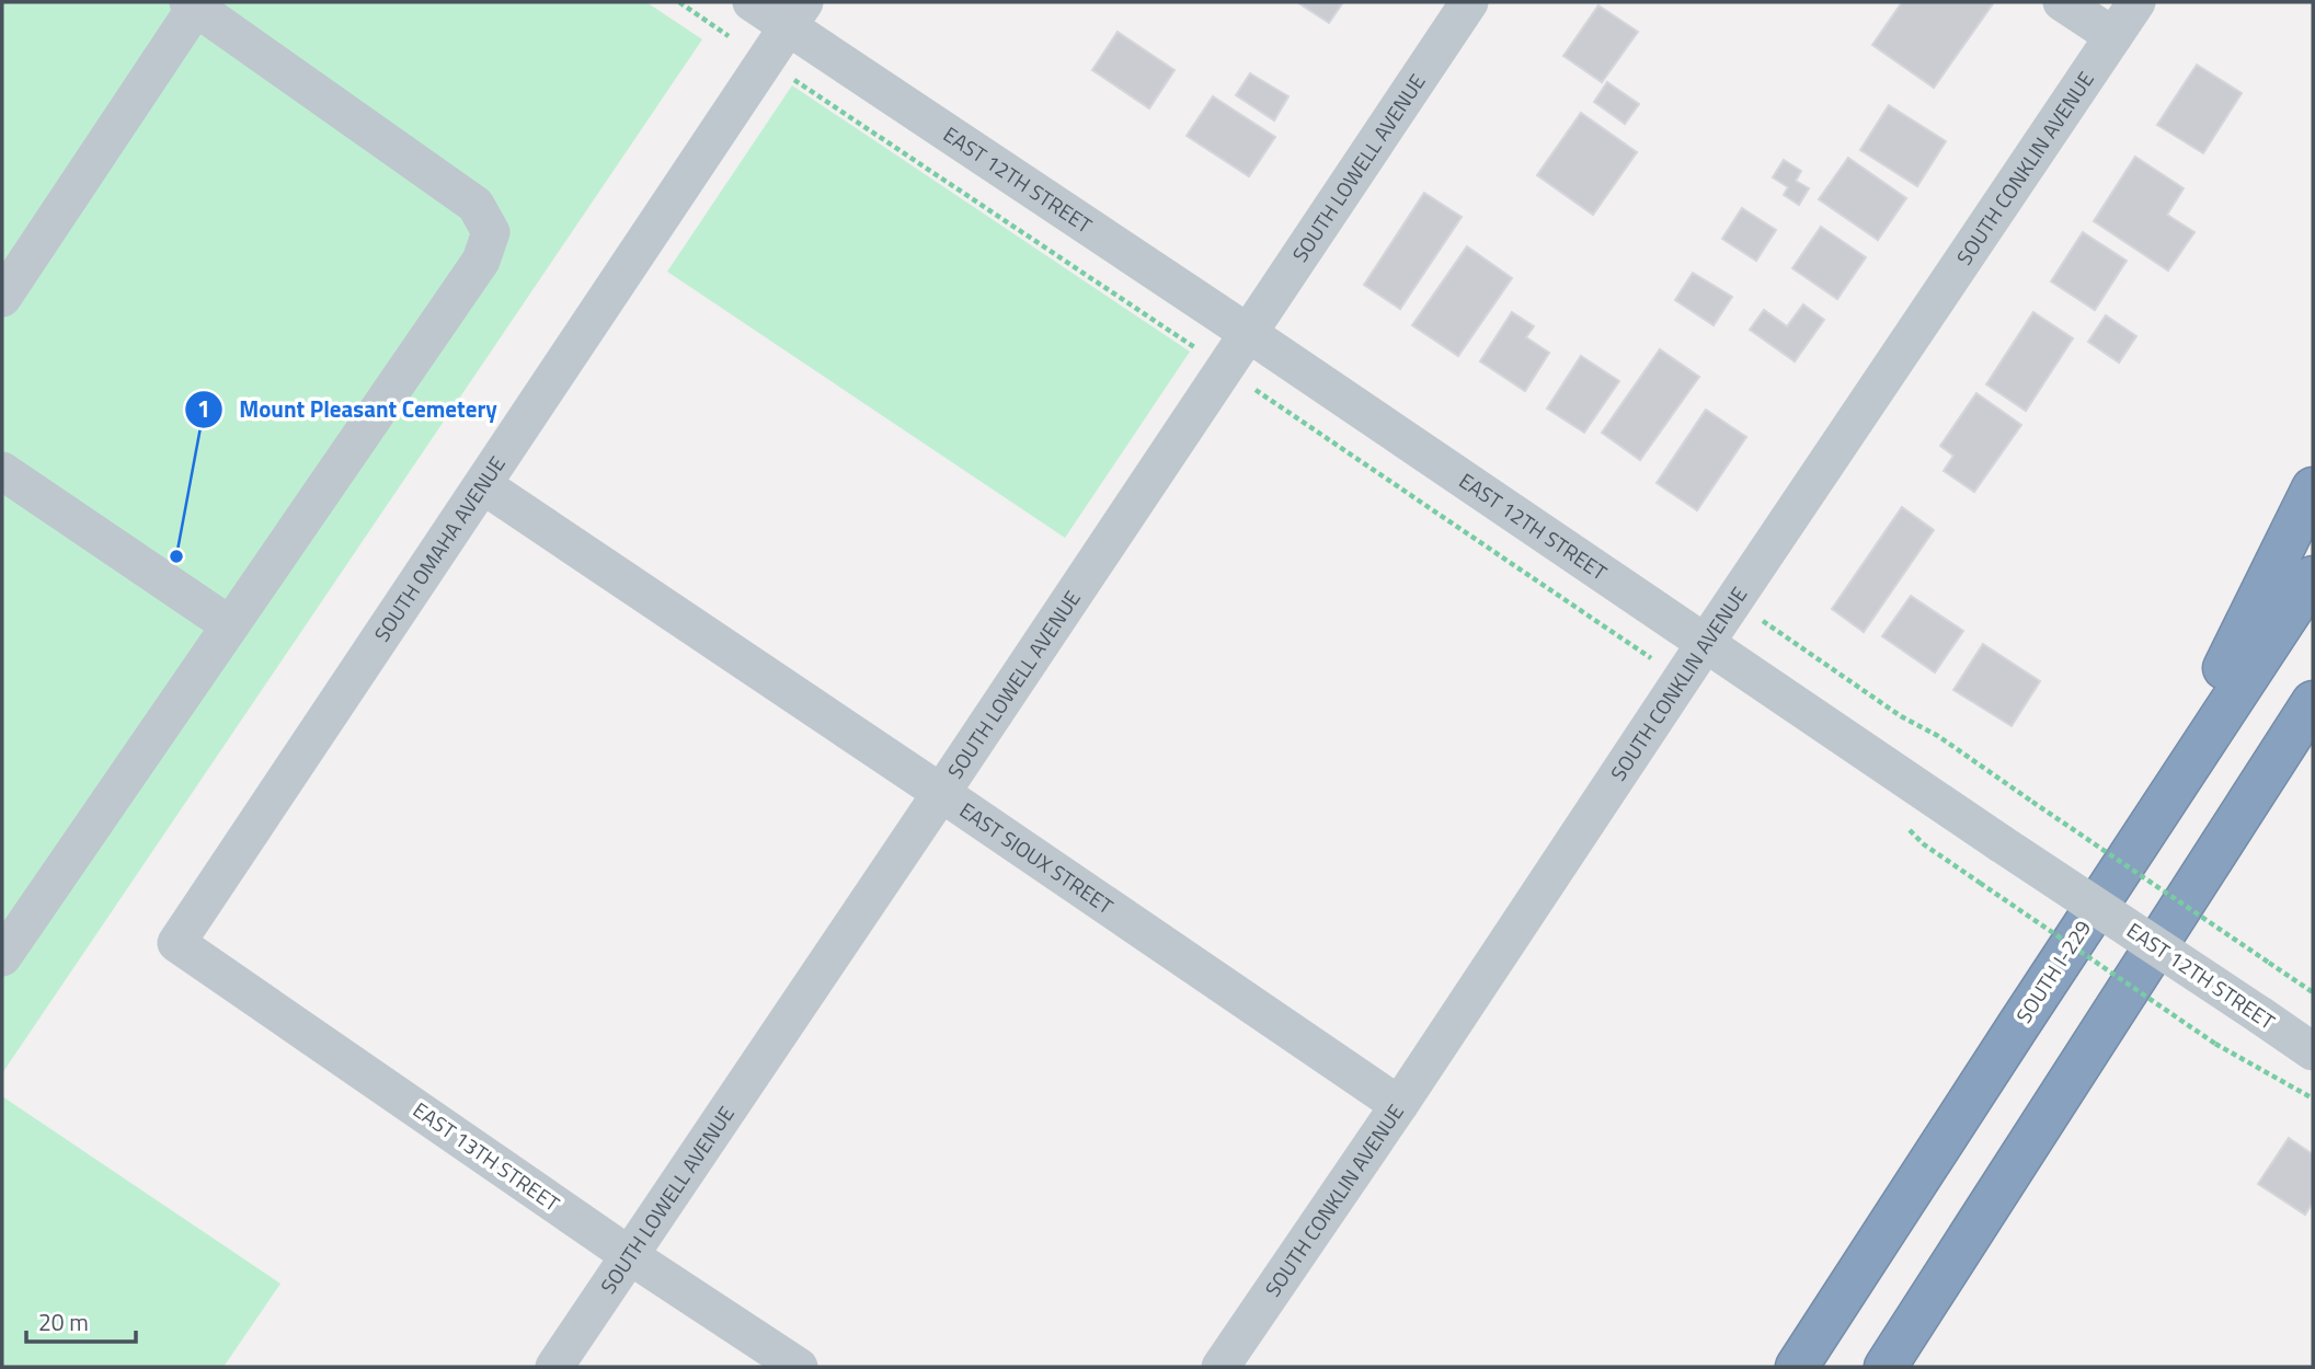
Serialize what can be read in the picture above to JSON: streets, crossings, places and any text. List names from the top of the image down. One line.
{"streets":{"highway":["SOUTH I-229"],"street":["SOUTH LOWELL AVENUE","SOUTH CONKLIN AVENUE","EAST 12TH STREET","SOUTH OMAHA AVENUE","EAST SIOUX STREET","EAST 13TH STREET"]},"crossings":[["SOUTH LOWELL AVENUE","EAST 12TH STREET"],["SOUTH LOWELL AVENUE","EAST SIOUX STREET"],["SOUTH LOWELL AVENUE","EAST 13TH STREET"],["SOUTH CONKLIN AVENUE","EAST 12TH STREET"],["SOUTH CONKLIN AVENUE","EAST SIOUX STREET"],["EAST 12TH STREET","SOUTH OMAHA AVENUE"],["SOUTH OMAHA AVENUE","EAST SIOUX STREET"],["SOUTH OMAHA AVENUE","EAST 13TH STREET"]],"places":["Mount Pleasant Cemetery"],"scale_bar":"20 m"}
